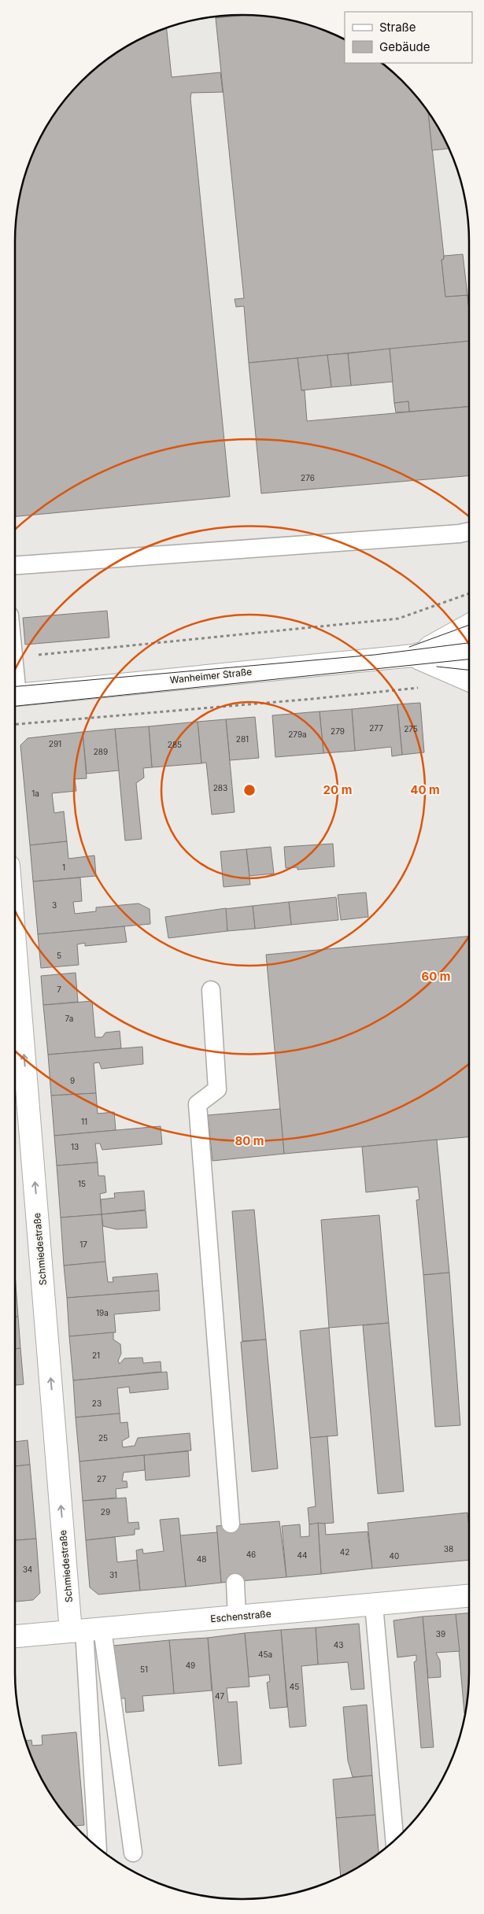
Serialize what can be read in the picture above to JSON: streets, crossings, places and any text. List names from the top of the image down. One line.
{"streets":{"street":["Wanheimer Straße","Schmiedestraße","Eschenstraße"]},"crossings":[["Schmiedestraße","Eschenstraße"]],"one_way":["Schmiedestraße"],"house_numbers":["276","277","275","279","279a","281","291","285","289","283","1a","1","3","5","7","7a","9","11","13","15","17","19a","21","23","25","27","29","38","42","46","44","40","48","34","31","39","43","45a","49","51","45","47"],"legend":["Straße","Gebäude"],"rings":["20 m","40 m","60 m","80 m"]}
